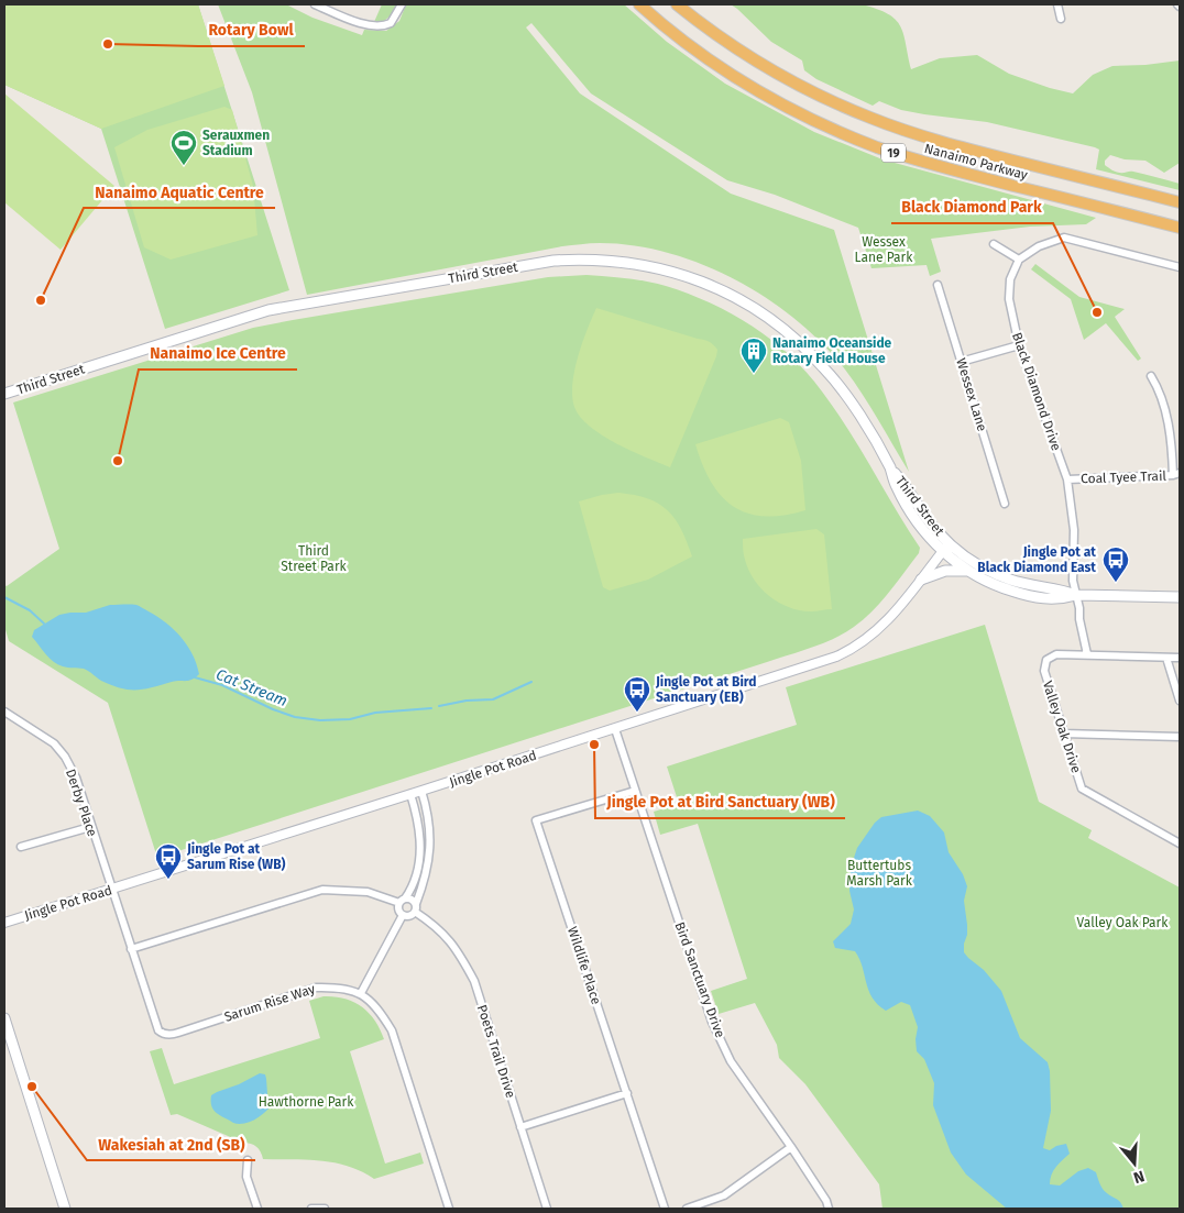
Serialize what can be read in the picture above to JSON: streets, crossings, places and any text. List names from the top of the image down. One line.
{"streets":{"highway":["19","Nanaimo Parkway"],"main road":["Third Street"],"street":["Black Diamond Drive","Wessex Lane","Coal Tyee Trail","Valley Oak Drive","Jingle Pot Road","Derby Place","Wildlife Place","Bird Sanctuary Drive","Sarum Rise Way","Poets Trail Drive"]},"crossings":[["Third Street","Jingle Pot Road"],["Black Diamond Drive","Coal Tyee Trail"],["Jingle Pot Road","Derby Place"],["Jingle Pot Road","Bird Sanctuary Drive"],["Jingle Pot Road","Sarum Rise Way"],["Derby Place","Sarum Rise Way"],["Wildlife Place","Bird Sanctuary Drive"]],"water":["Cat Stream"],"parks":["Wessex Lane Park","Third Street Park","Buttertubs Marsh Park","Valley Oak Park","Hawthorne Park"],"places":{"other":["Rotary Bowl","Nanaimo Aquatic Centre","Black Diamond Park","Nanaimo Ice Centre","Jingle Pot at Bird Sanctuary (WB)","Wakesiah at 2nd (SB)"],"sports":["Serauxmen Stadium"],"building":["Nanaimo Oceanside Rotary Field House"],"bus stop":["Jingle Pot at Black Diamond East","Jingle Pot at Bird Sanctuary (EB)","Jingle Pot at Sarum Rise (WB)"]},"north":"bottom"}
